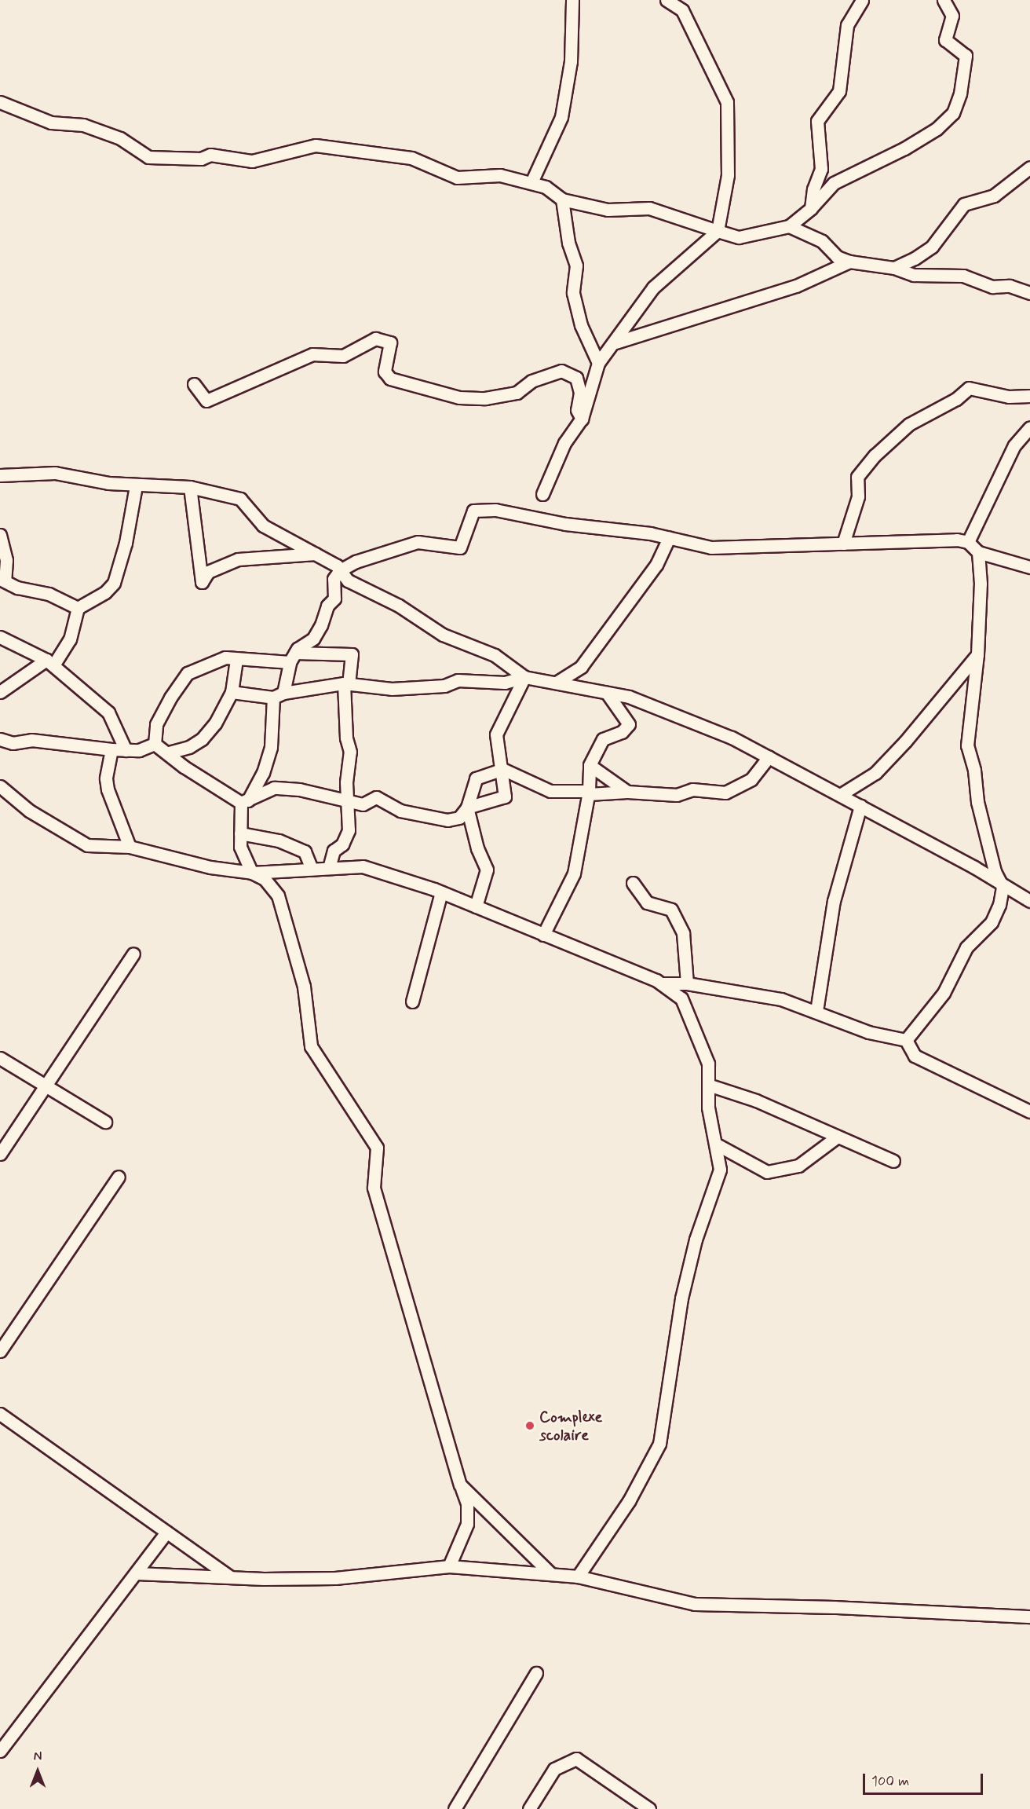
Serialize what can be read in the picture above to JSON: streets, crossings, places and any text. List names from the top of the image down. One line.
{"places":["Complexe scolaire"],"scale_bar":"100 m","north":"top"}
